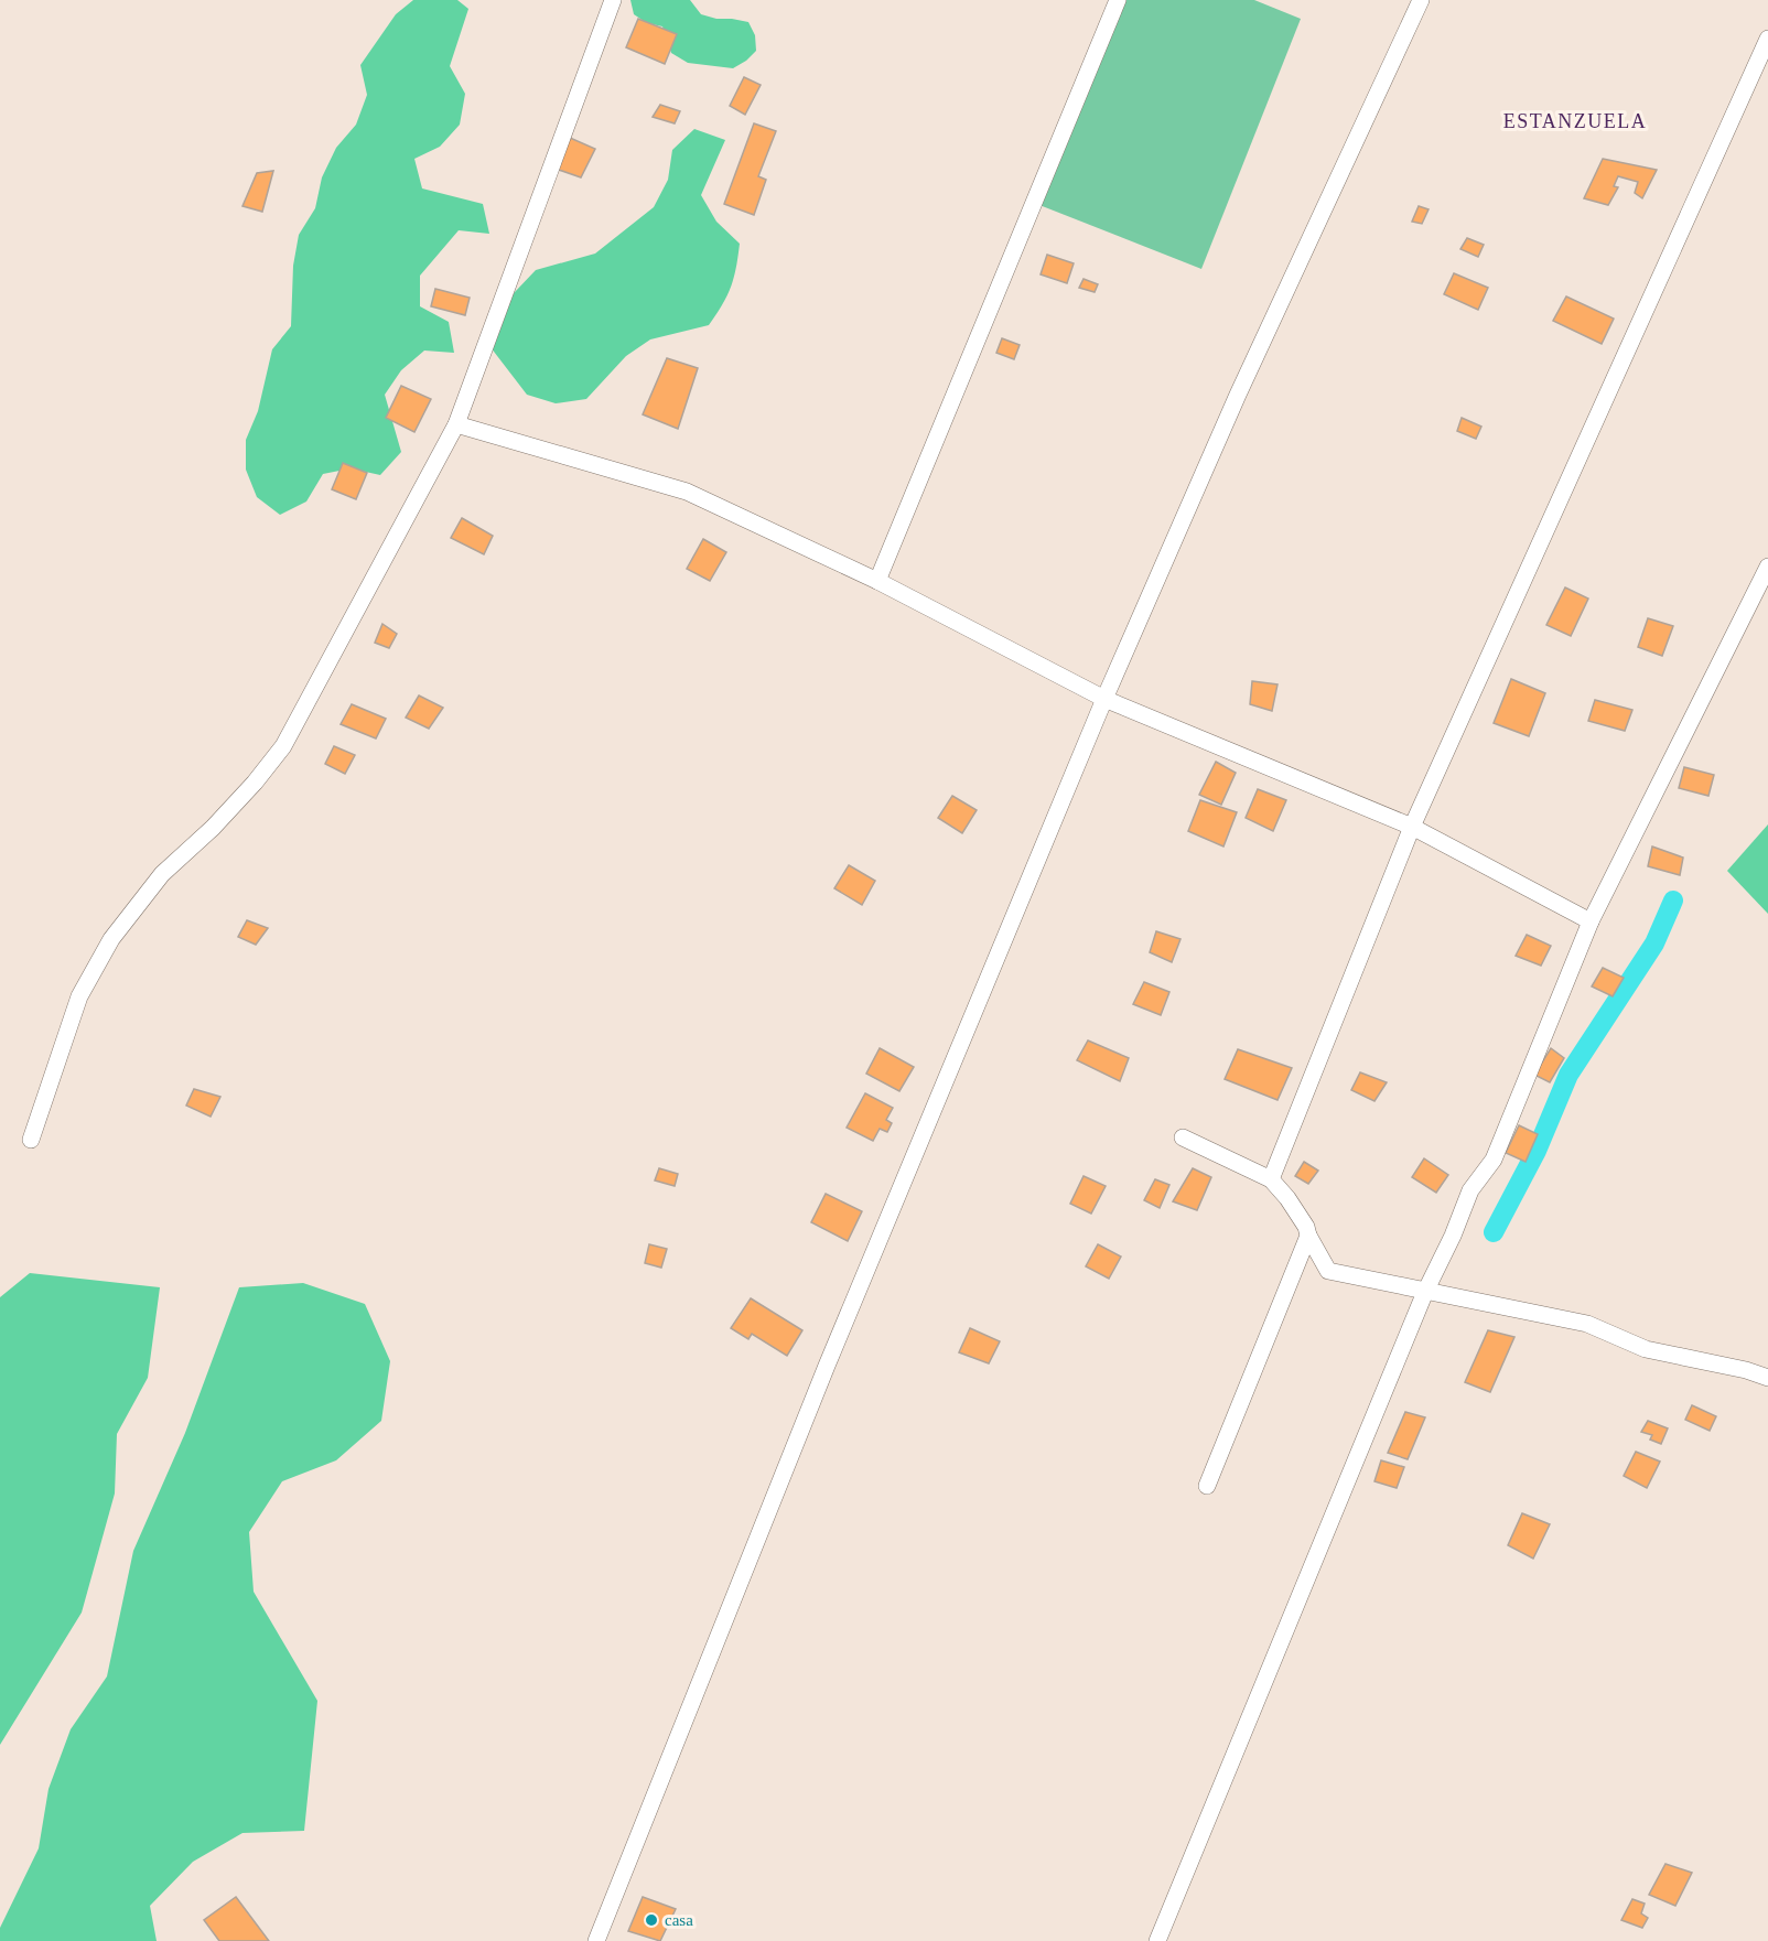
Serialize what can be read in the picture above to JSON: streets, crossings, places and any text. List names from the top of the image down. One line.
{"districts":["ESTANZUELA"],"places":["casa"]}
